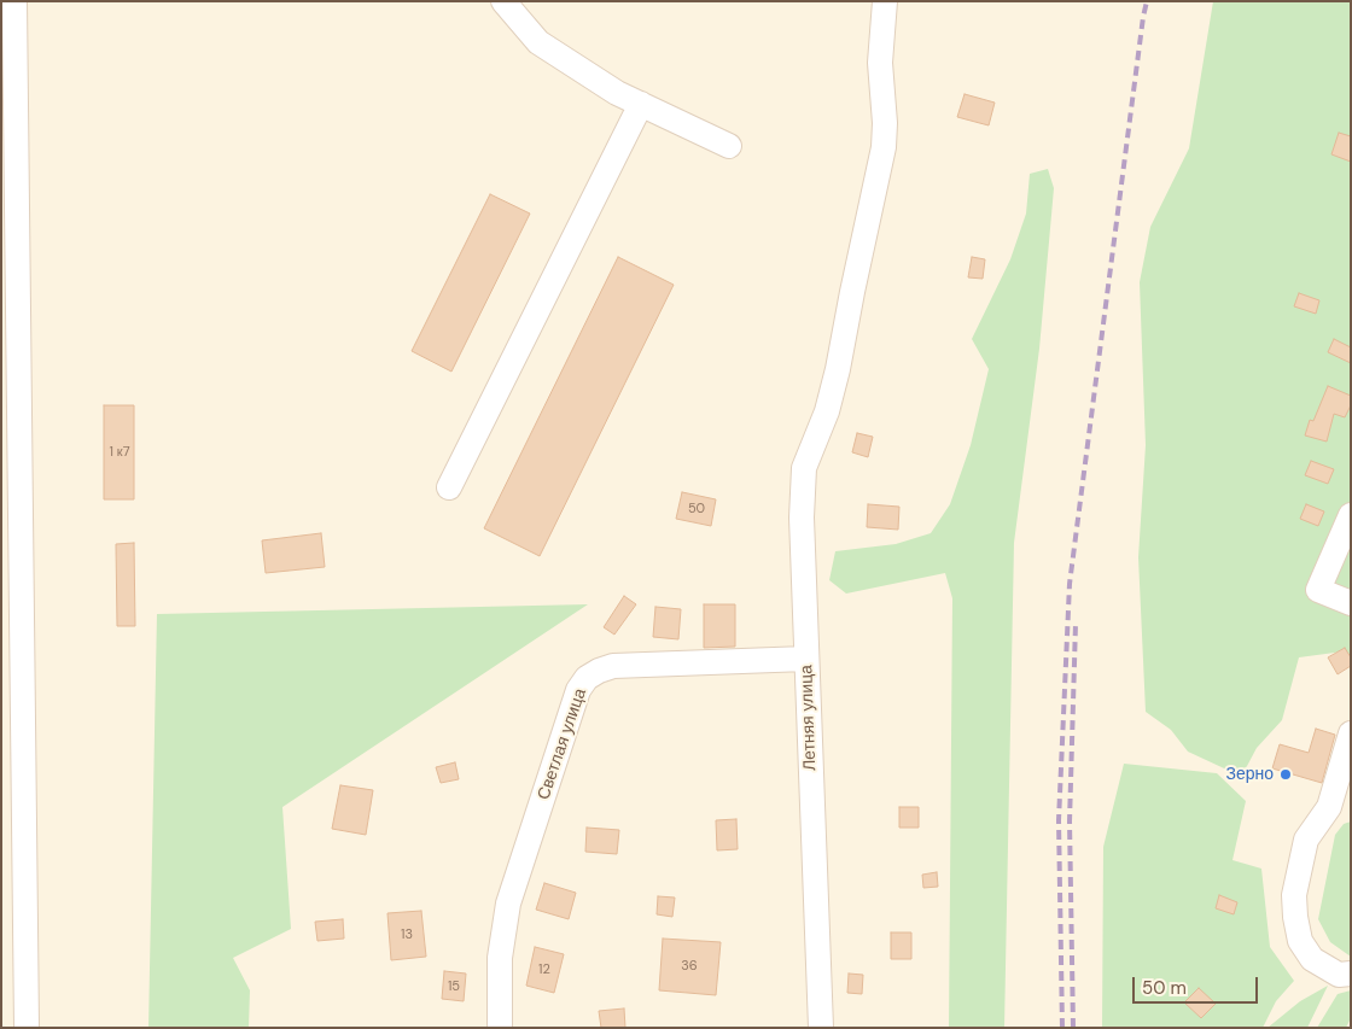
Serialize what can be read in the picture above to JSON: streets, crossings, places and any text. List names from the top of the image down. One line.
{"streets":{"street":["Летняя улица","Светлая улица"]},"crossings":[["Летняя улица","Светлая улица"]],"places":["Зерно"],"house_numbers":["1 к7","50","13","36","12","15"],"scale_bar":"50 m"}
